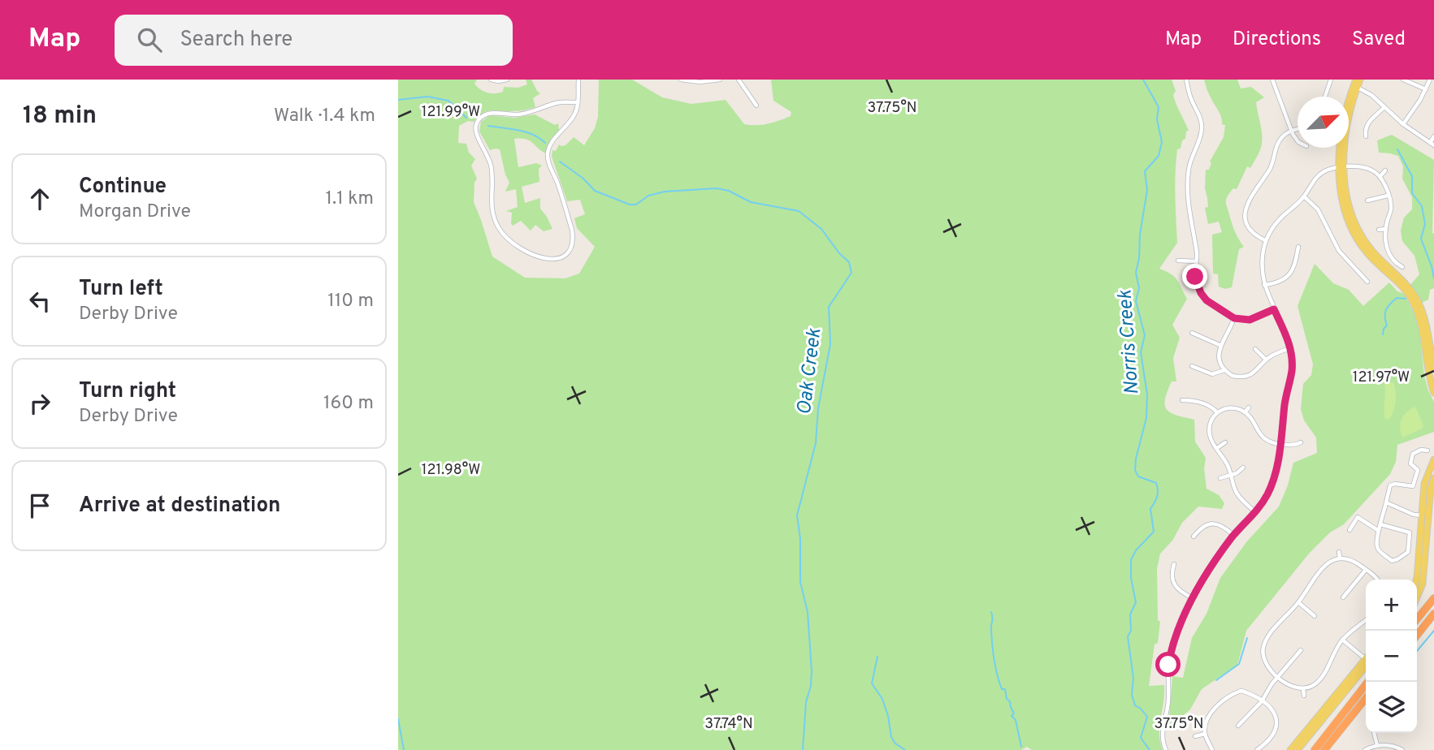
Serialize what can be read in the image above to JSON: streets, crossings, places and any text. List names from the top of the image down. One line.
{"water":["Norris Creek","Oak Creek"],"north":"top right","page":{"header":"Map","search":"Search here","nav":["Map","Directions","Saved"],"heading":["18 min","Walk · 1.4 km"],"list":[["Continue","Morgan Drive","1.1 km"],["Turn left","Derby Drive","110 m"],["Turn right","Derby Drive","160 m"],"Arrive at destination"],"map_buttons":["+","−"]},"coordinates":["37.75°N","121.99°W","121.97°W","121.98°W","37.74°N"]}
